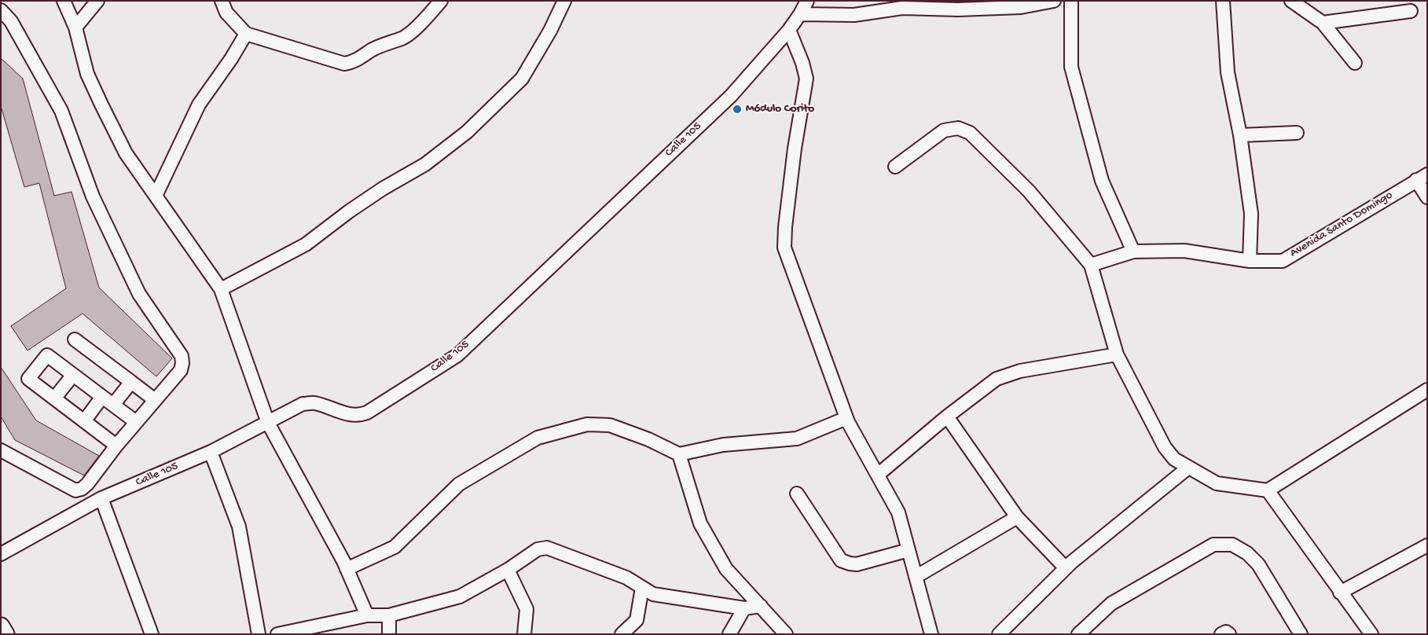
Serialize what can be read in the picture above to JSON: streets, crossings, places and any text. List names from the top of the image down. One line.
{"streets":{"street":["Calle 105","Avenida Santo Domingo"]},"places":["Módulo Corito"]}
